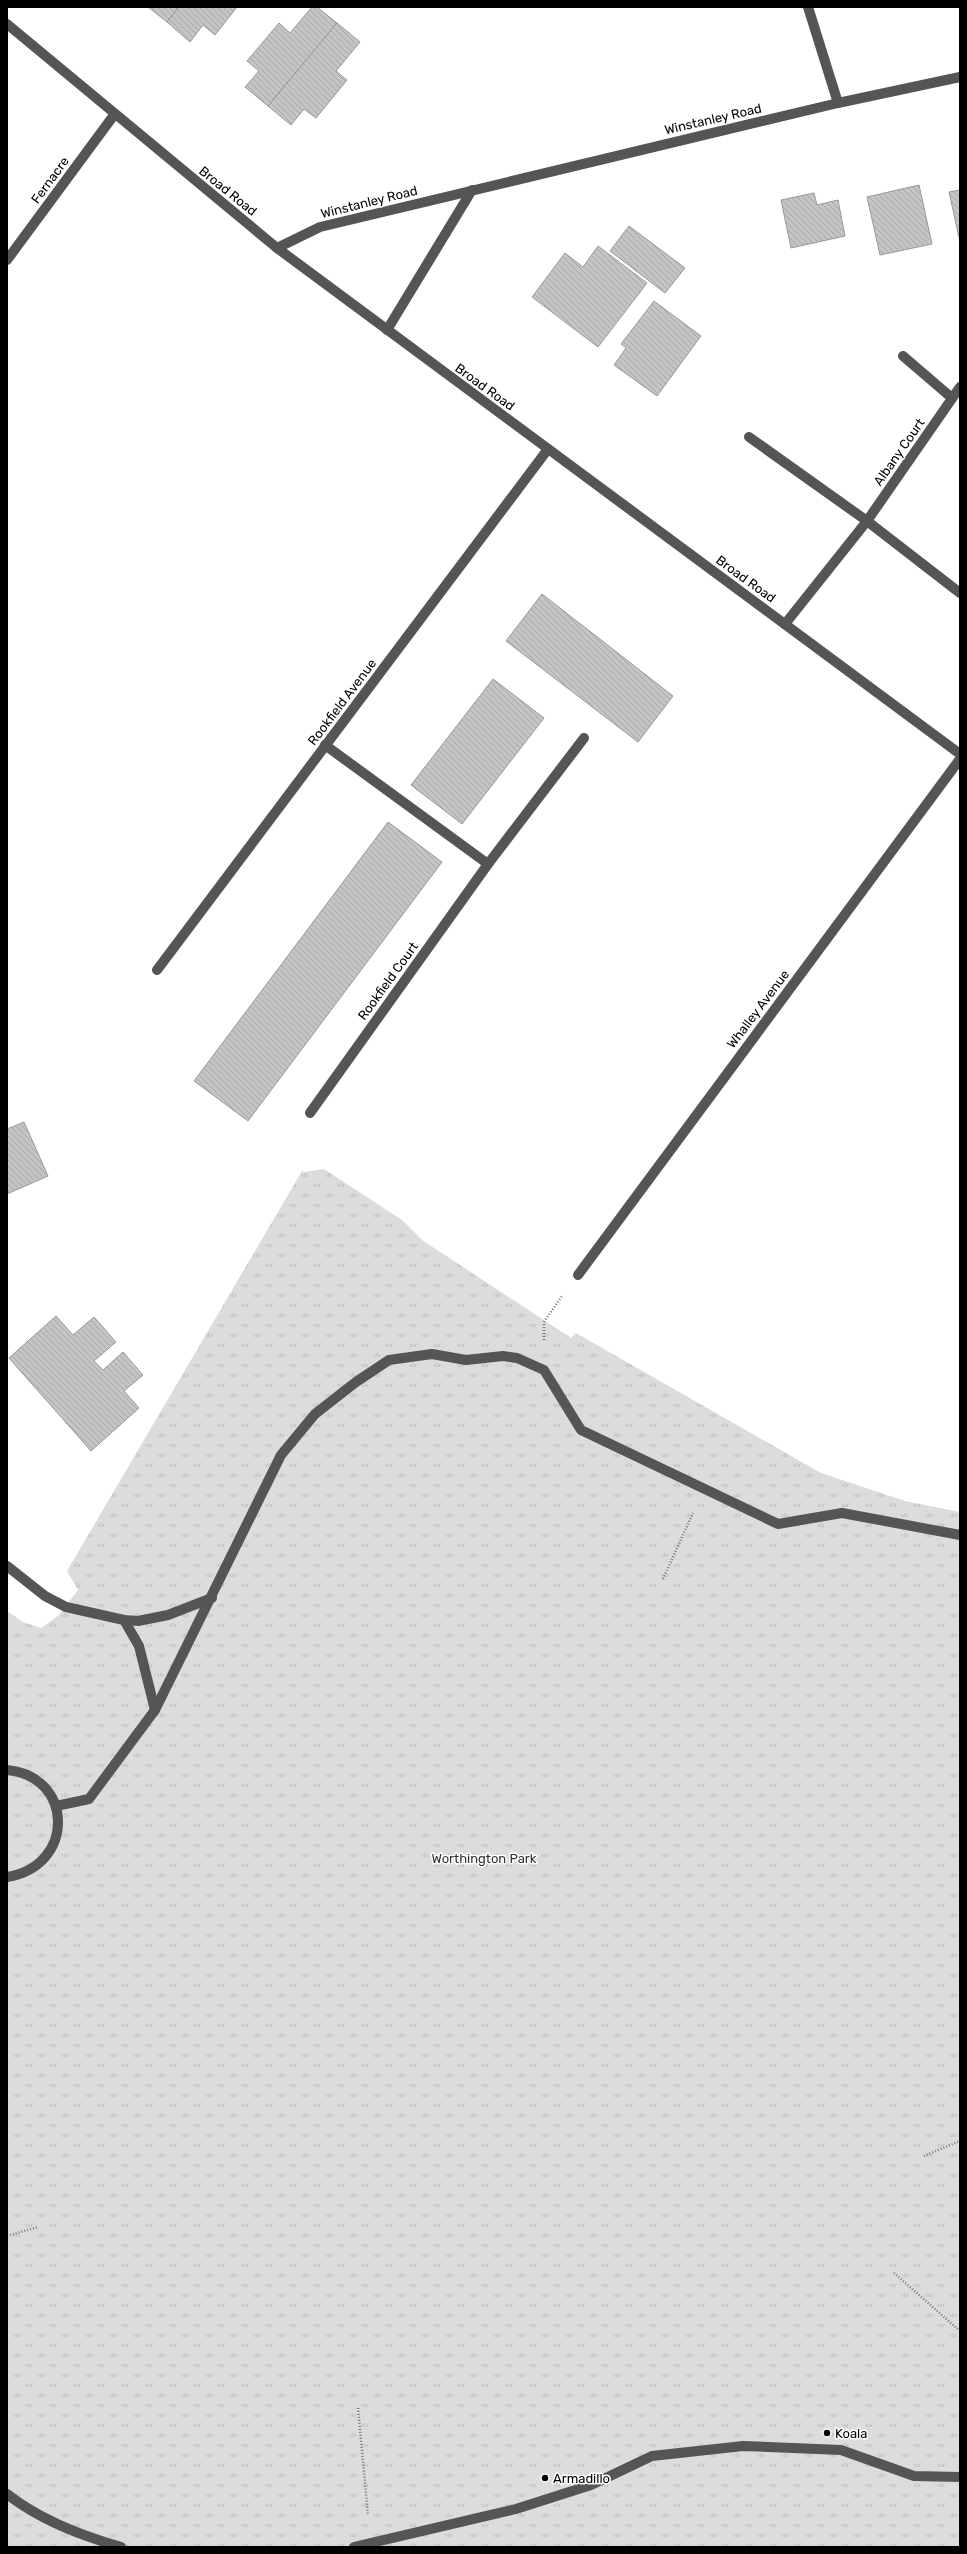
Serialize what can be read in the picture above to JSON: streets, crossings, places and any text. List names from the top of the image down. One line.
{"streets":{"street":["Winstanley Road","Fernacre","Broad Road","Albany Court","Rookfield Avenue","Rookfield Court","Whalley Avenue"]},"crossings":[["Winstanley Road","Broad Road"],["Fernacre","Broad Road"],["Broad Road","Albany Court"],["Broad Road","Rookfield Avenue"]],"parks":["Worthington Park"],"places":["Koala","Armadillo"]}
